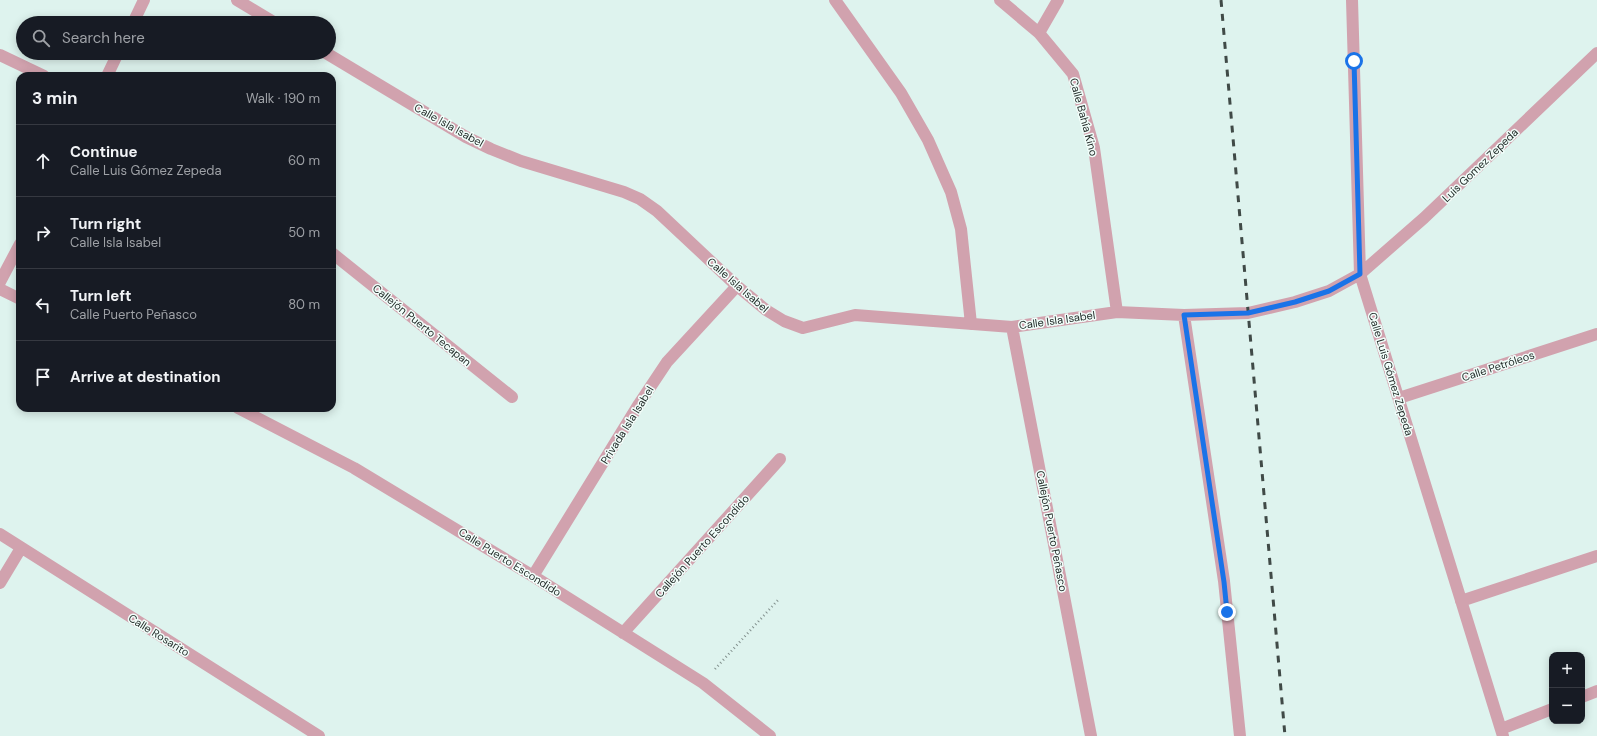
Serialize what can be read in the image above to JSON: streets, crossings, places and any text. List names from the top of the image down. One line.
{"streets":{"street":["Calle Bahía Kino","Calle Isla Isabel","Luis Gomez Zepeda","Callejón Puerto Tecapan","Calle Petróleos","Calle Luis Gómez Zepeda","Privada Isla Isabel","Callejón Puerto Peñasco","Callejón Puerto Escondido","Calle Puerto Escondido","Calle Rosarito"]},"crossings":[["Calle Bahía Kino","Calle Isla Isabel"],["Calle Isla Isabel","Luis Gomez Zepeda"],["Calle Isla Isabel","Calle Luis Gómez Zepeda"],["Calle Isla Isabel","Privada Isla Isabel"],["Calle Isla Isabel","Callejón Puerto Peñasco"],["Luis Gomez Zepeda","Calle Luis Gómez Zepeda"],["Calle Petróleos","Calle Luis Gómez Zepeda"],["Privada Isla Isabel","Calle Puerto Escondido"],["Callejón Puerto Escondido","Calle Puerto Escondido"]],"page":{"search":"Search here","heading":["3 min","Walk · 190 m"],"list":[["Continue","Calle Luis Gómez Zepeda","60 m"],["Turn right","Calle Isla Isabel","50 m"],["Turn left","Calle Puerto Peñasco","80 m"],"Arrive at destination"],"map_buttons":["+","−"]}}
